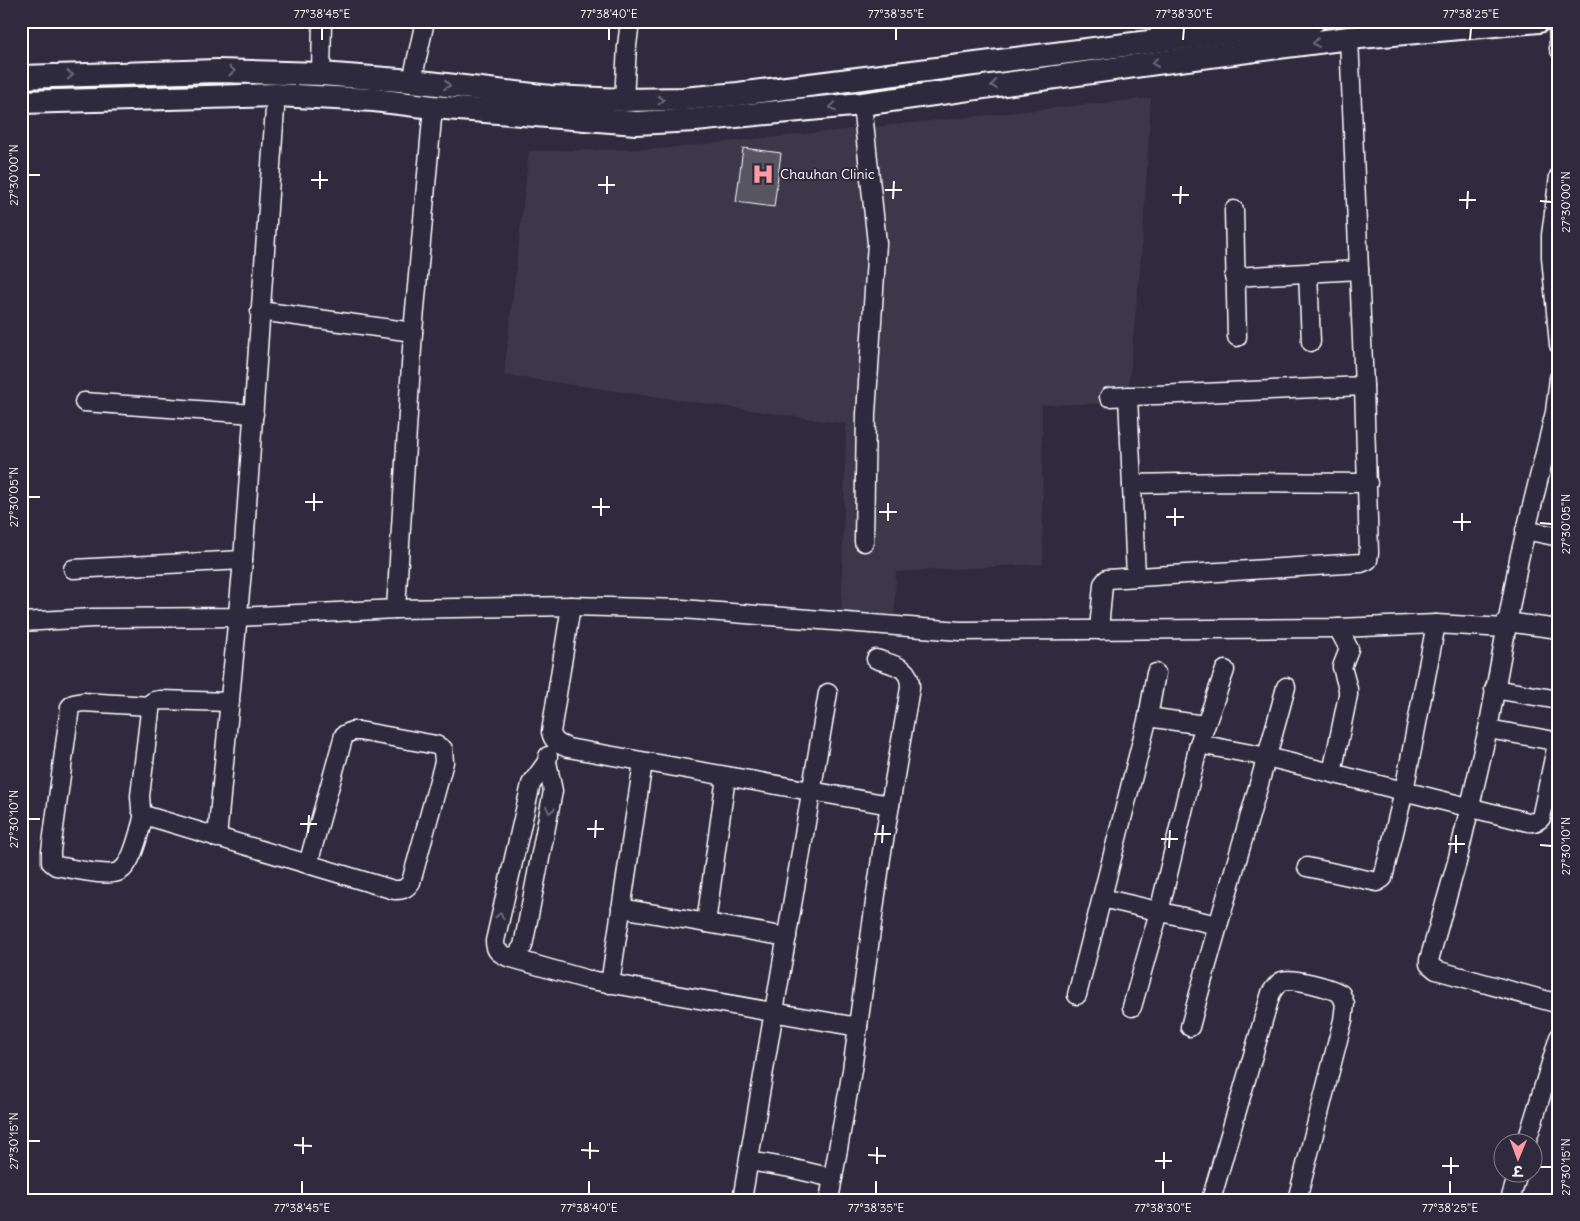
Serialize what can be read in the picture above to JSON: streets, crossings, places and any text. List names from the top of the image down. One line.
{"places":{"hospital":["Chauhan Clinic"]},"north":"bottom","coordinates":["77°38'45\"E","77°38'40\"E","77°38'35\"E","77°38'30\"E","77°38'25\"E","27°30'00\"N","27°30'05\"N","27°30'10\"N","27°30'15\"N"]}
